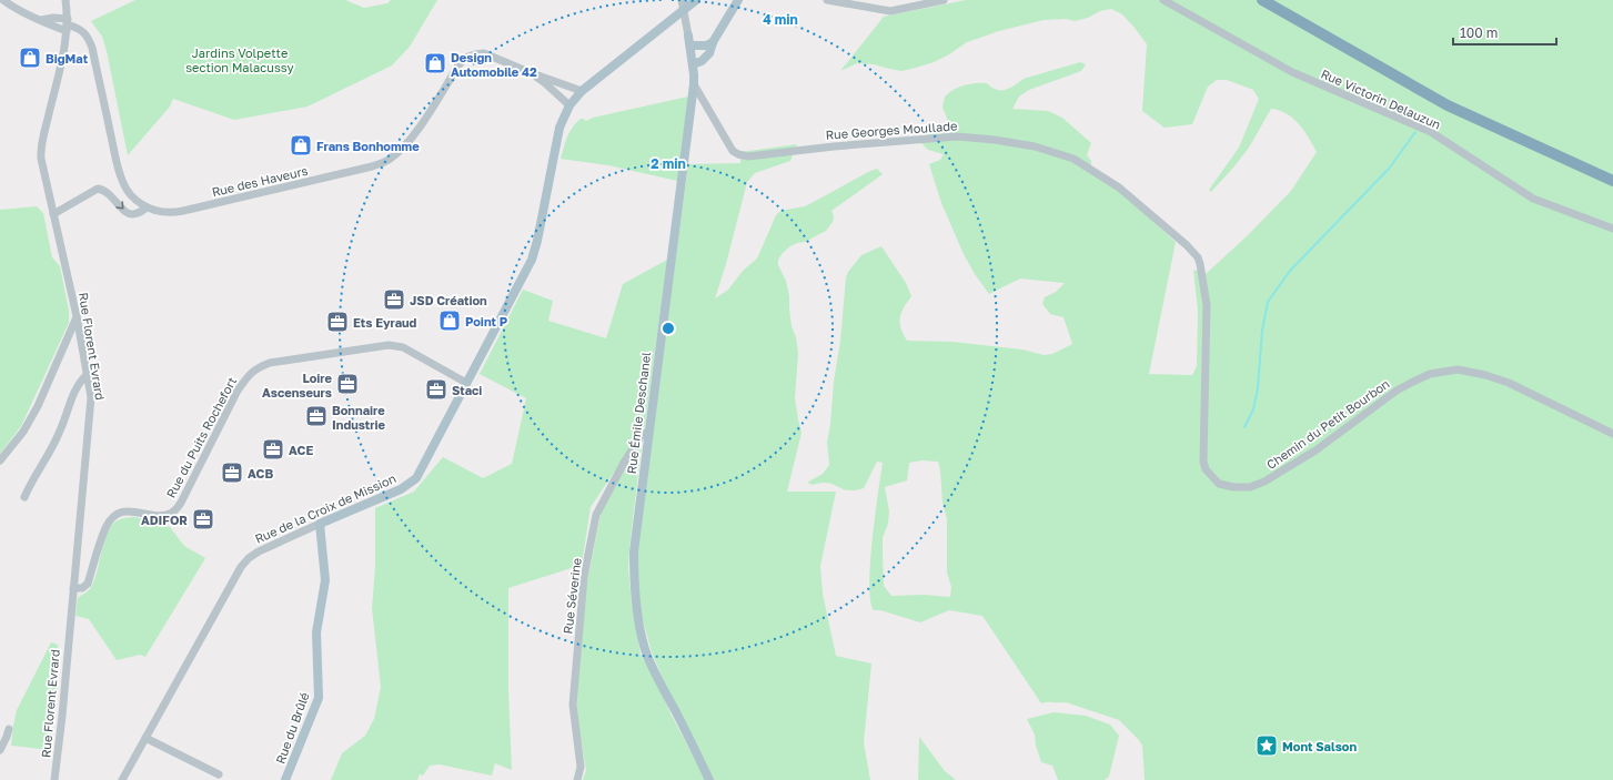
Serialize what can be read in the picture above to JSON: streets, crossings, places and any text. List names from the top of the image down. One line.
{"streets":{"main road":["Rue Émile Deschanel","Rue de la Croix de Mission","Rue du Brûlé"],"street":["Rue Victorin Delauzun","Rue Georges Moullade","Rue des Haveurs","Rue Florent Evrard","Chemin du Petit Bourbon","Rue du Puits Rochefort","Rue Séverine"]},"crossings":[["Rue Georges Moullade","Rue Émile Deschanel"],["Rue Georges Moullade","Chemin du Petit Bourbon"],["Rue des Haveurs","Rue Florent Evrard"],["Rue des Haveurs","Rue de la Croix de Mission"],["Rue Florent Evrard","Rue du Puits Rochefort"],["Rue Émile Deschanel","Rue Séverine"],["Rue du Puits Rochefort","Rue de la Croix de Mission"],["Rue de la Croix de Mission","Rue du Brûlé"]],"parks":["Jardins Volpette section Malacussy"],"places":{"shop":["BigMat","Design Automobile 42","Frans Bonhomme","Point P"],"office":["JSD Création","Ets Eyraud","Loire Ascenseurs","Staci","Bonnaire Industrie","ACE","ACB","ADIFOR"],"place":["Mont Salson"]},"scale_bar":"100 m","rings":["4 min","2 min"]}
